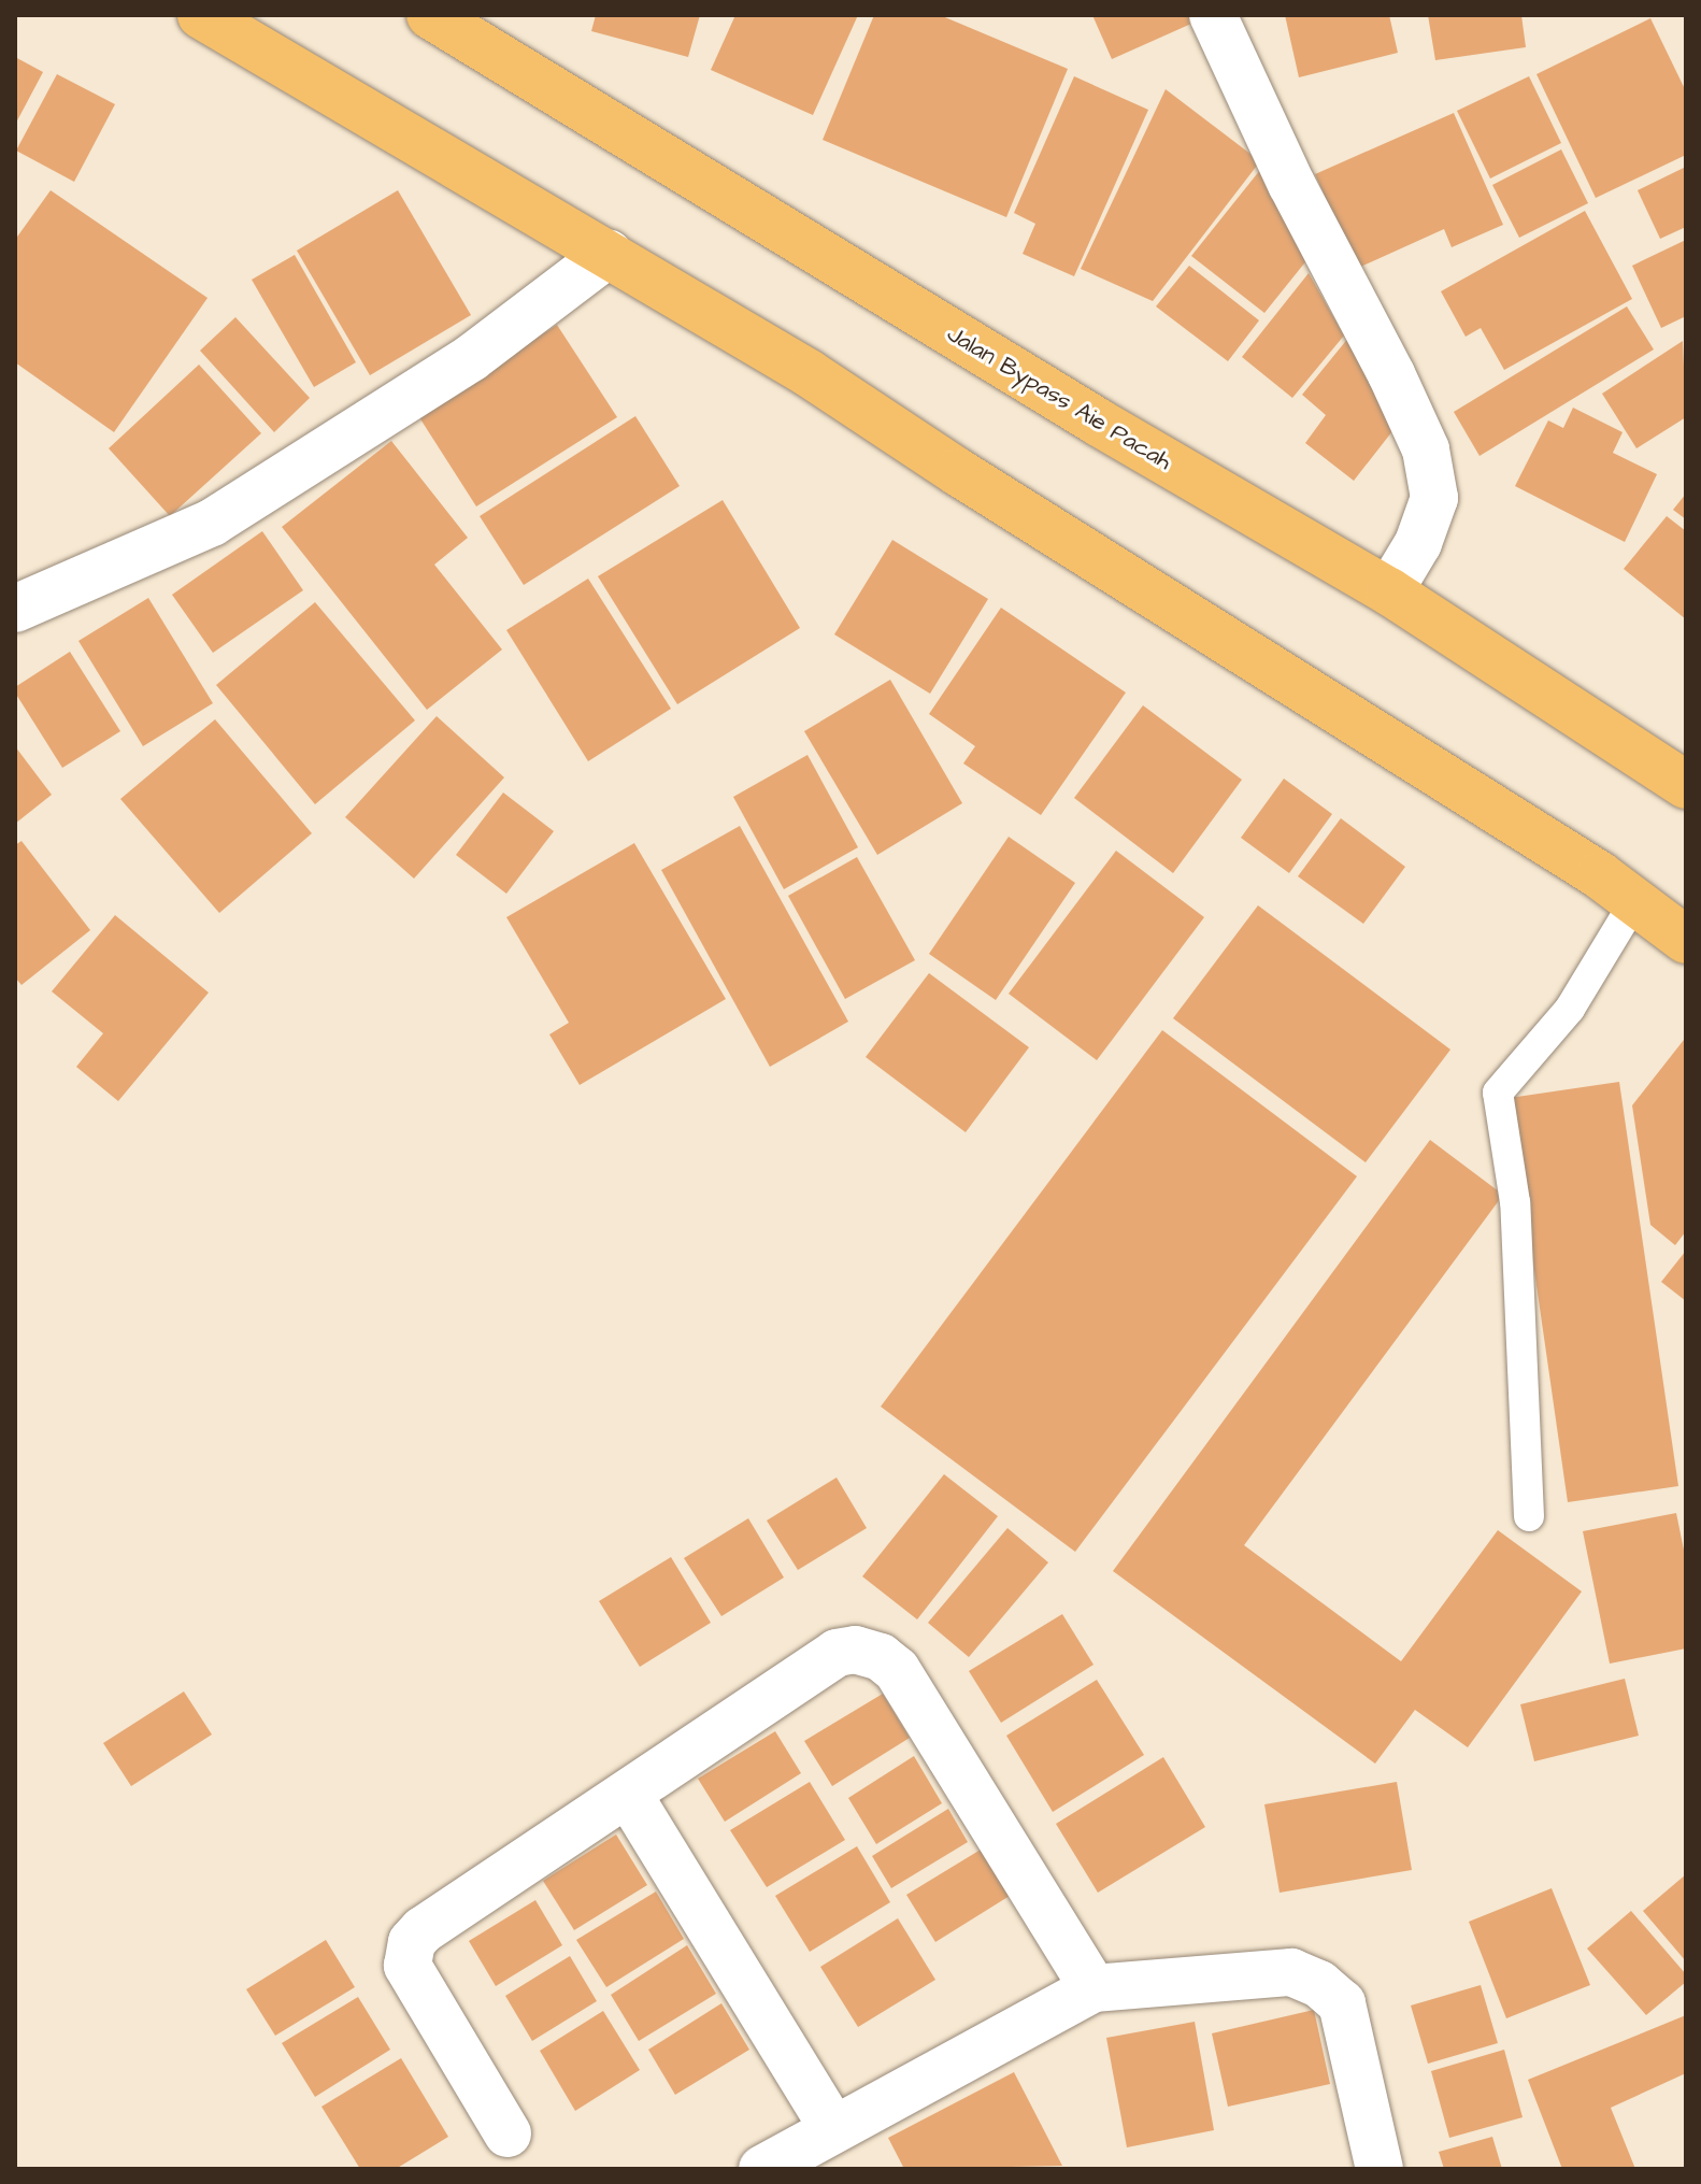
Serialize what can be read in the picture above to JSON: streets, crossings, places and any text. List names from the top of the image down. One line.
{"streets":{"highway":["Jalan Bypass Aie Pacah"]}}
